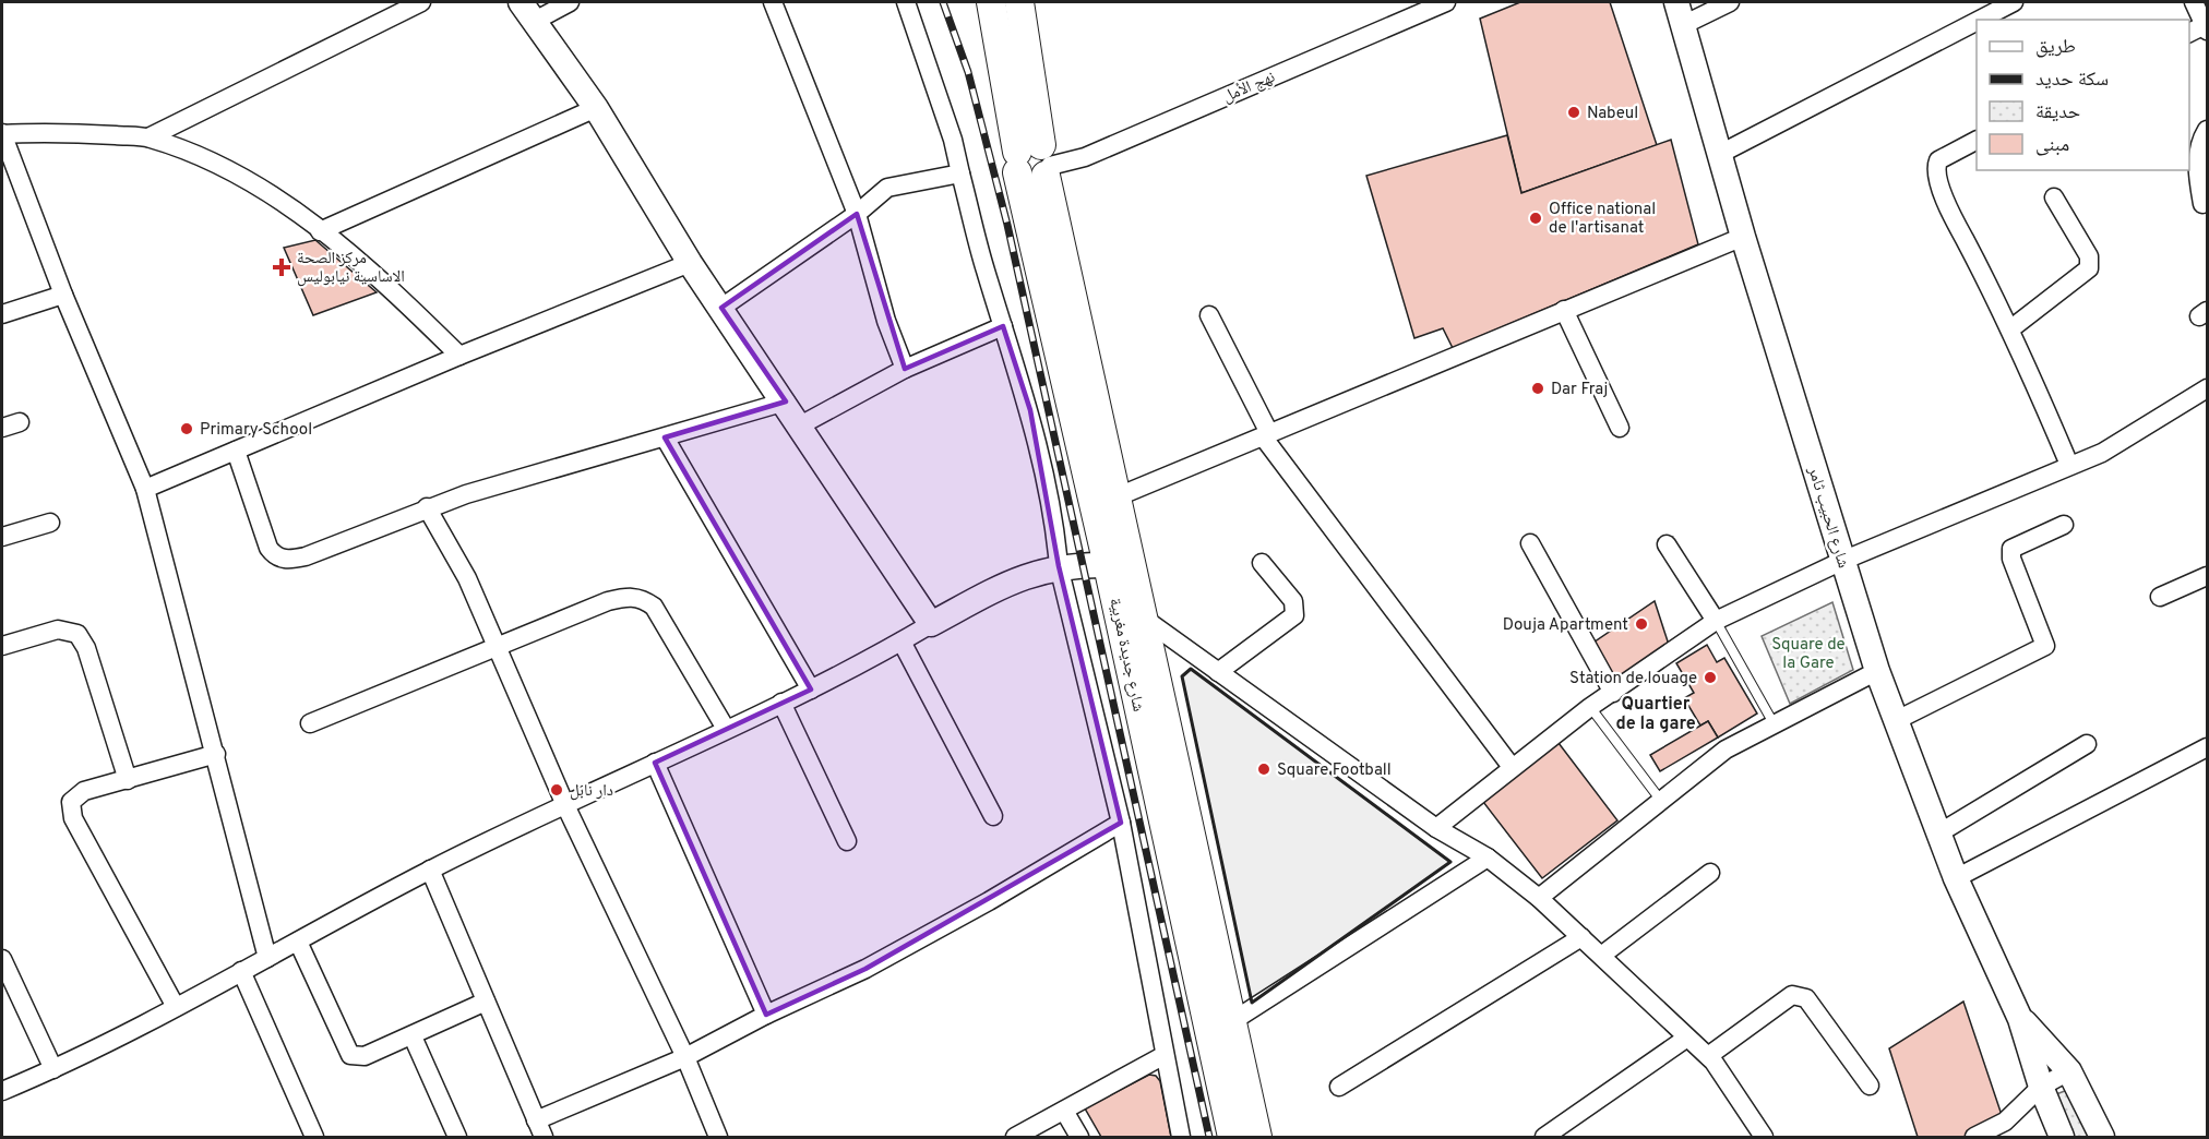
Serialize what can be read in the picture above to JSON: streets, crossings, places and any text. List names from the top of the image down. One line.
{"streets":{"main road":["شارع الحبيب ثامر","شارع جديدة مغربية"],"street":["نهج الأمل"]},"crossings":[["نهج الأمل","شارع جديدة مغربية"]],"districts":["Quartier de la gare"],"parks":["Square de la Gare"],"places":{"other":["Nabeul","Office national de l'artisanat","Dar Fraj","Primary School","Douja Apartment","Station de louage","Square Football","دار نابل"],"health":["مركز الصحة الاساسية نيابوليس"]},"legend":["طريق","سكة حديد","حديقة","مبنى"]}
